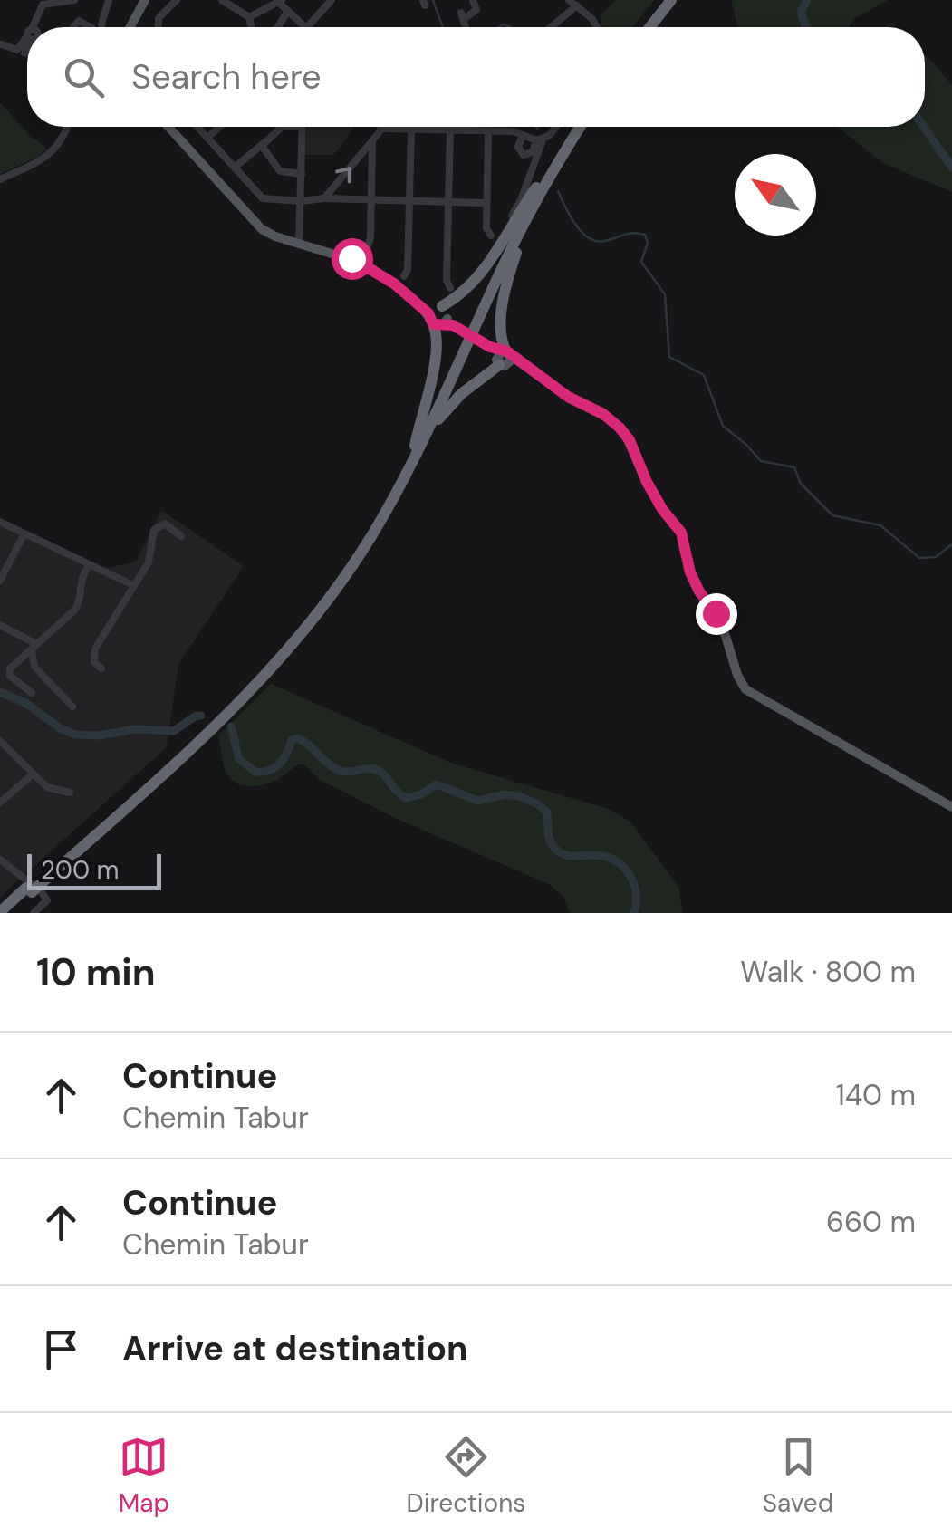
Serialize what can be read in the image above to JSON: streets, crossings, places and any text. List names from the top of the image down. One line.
{"scale_bar":"200 m","north":"top left","page":{"search":"Search here","scale":"200 m","heading":["10 min","Walk · 800 m"],"list":[["Continue","Chemin Tabur","140 m"],["Continue","Chemin Tabur","660 m"],"Arrive at destination"],"nav":["Map","Directions","Saved"]}}
